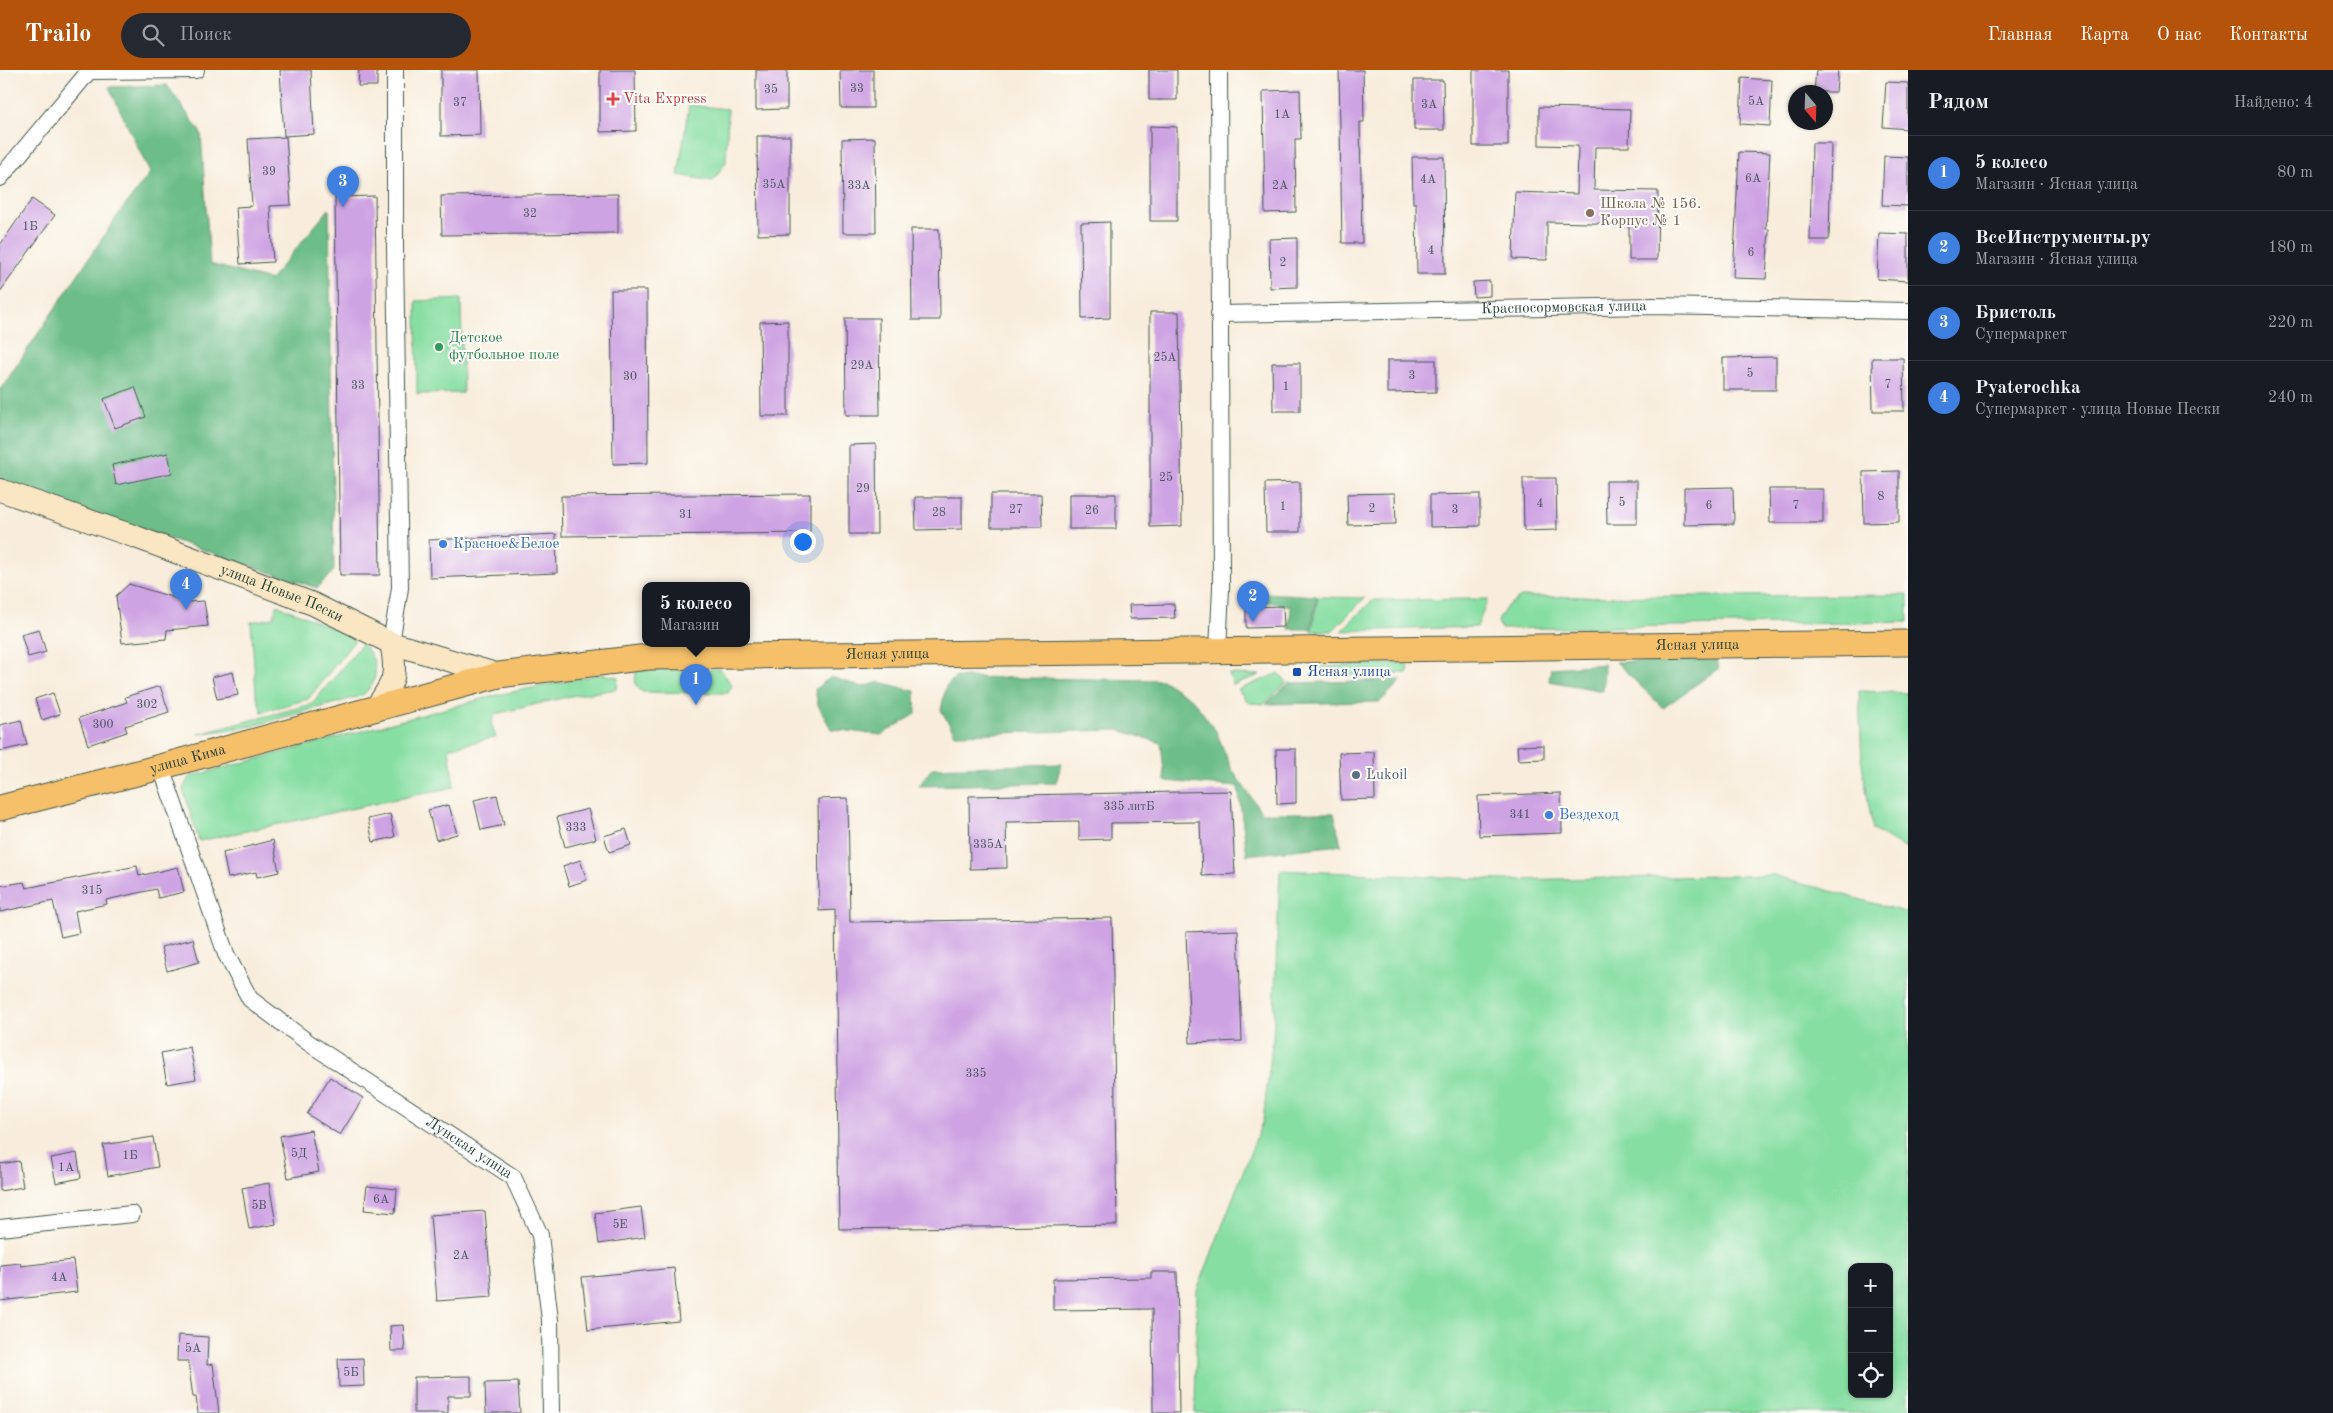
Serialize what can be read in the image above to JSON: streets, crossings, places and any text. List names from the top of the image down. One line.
{"streets":{"main road":["улица Новые Пески","Ясная улица","улица Кима"],"street":["Красносормовская улица","Лунская улица"]},"crossings":[["улица Новые Пески","Ясная улица"],["Ясная улица","улица Кима"],["улица Кима","Лунская улица"]],"places":{"health":["Vita Express"],"other":["Школа № 156. Корпус № 1","Детское футбольное поле","Красное&Белое","Lukoil","Вездеход"],"transit":["Ясная улица"]},"house_numbers":["33","35","5А","37","3А","1А","39","6А","4А","35А","33А","2А","32","1Б","4","6","2","25А","29А","5","3","30","7","33","1","25","29","8","5","4","6","7","1","2","27","3","26","28","31","302","300","335 литБ","341","333","335А","315","335","5Д","1Б","1А","6А","5В","5Е","2А","4А","5А","5Б"],"north":"bottom","page":{"header":"Trailo","search":"Поиск","nav":["Главная","Карта","О нас","Контакты"],"heading":["Рядом","Найдено: 4"],"list":[{"mark":"1","name":"5 колесо","note":"Магазин · Ясная улица","value":"80 m"},{"mark":"2","name":"ВсеИнструменты.ру","note":"Магазин · Ясная улица","value":"180 m"},{"mark":"3","name":"Бристоль","note":"Супермаркет","value":"220 m"},{"mark":"4","name":"Pyaterochka","note":"Супермаркет · улица Новые Пески","value":"240 m"}],"pins":["3","4","2","1"],"popup":["5 колесо","Магазин"],"map_buttons":["+","−"]}}
